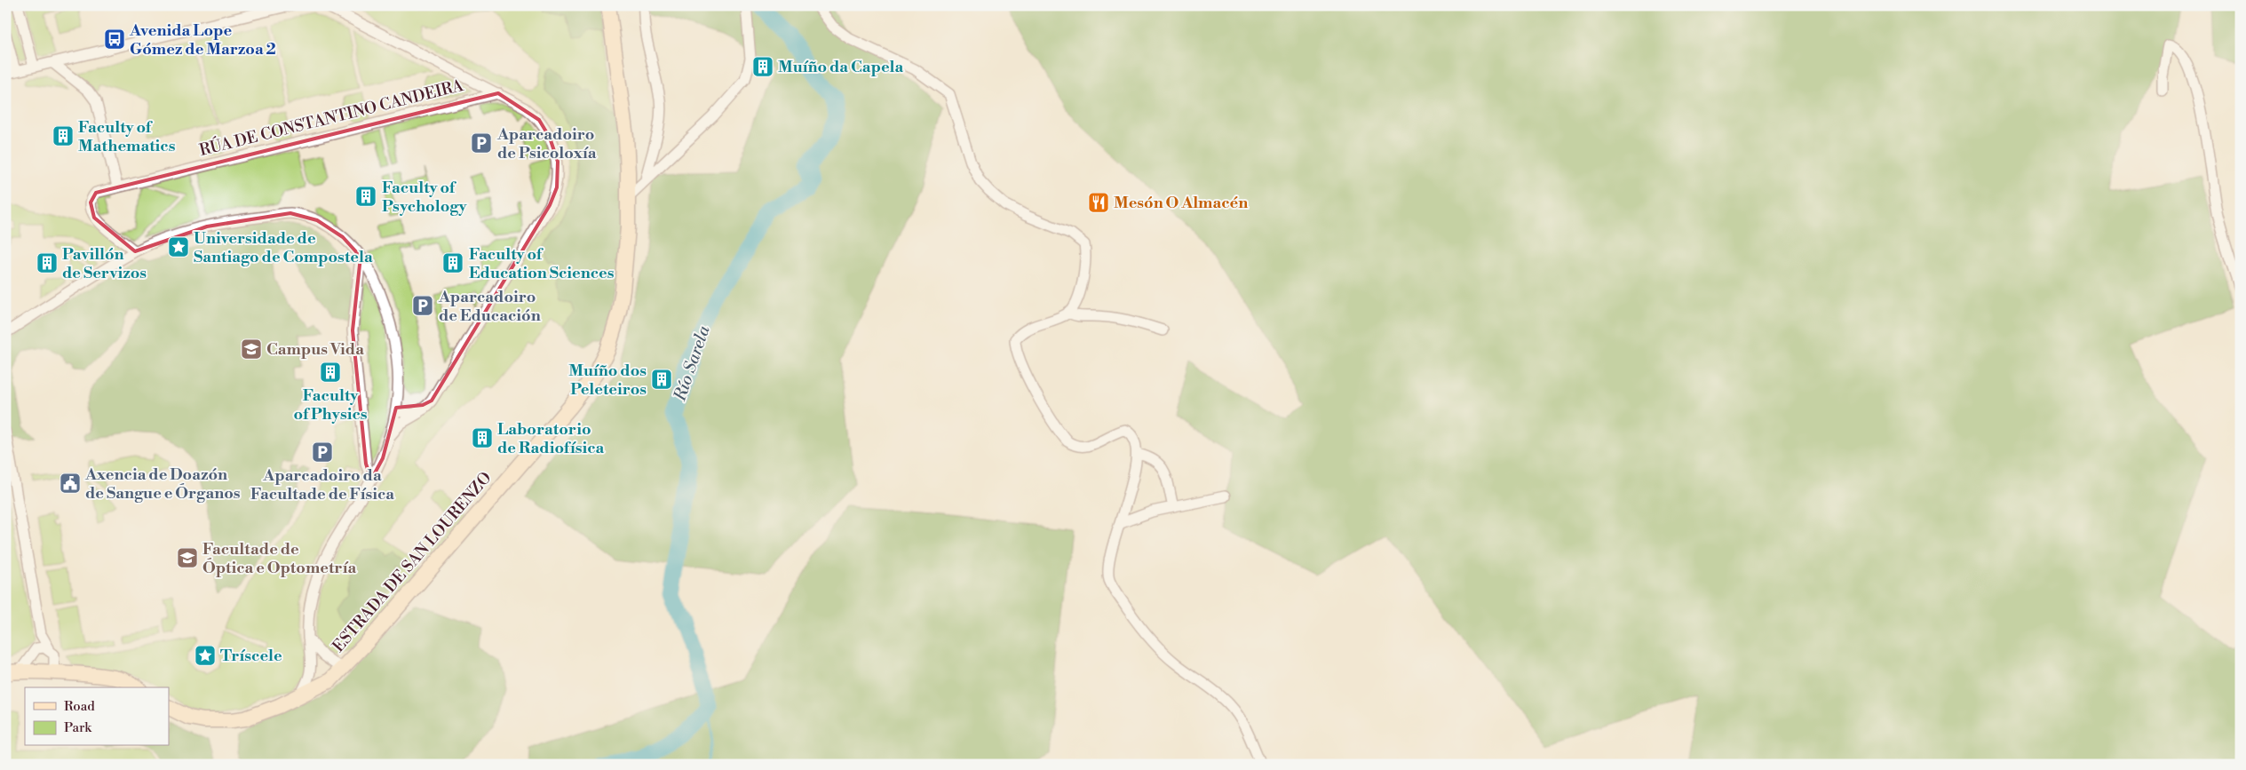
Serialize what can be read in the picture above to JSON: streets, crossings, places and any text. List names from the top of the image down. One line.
{"streets":{"street":["RÚA DE CONSTANTINO CANDEIRA","ESTRADA DE SAN LOURENZO"]},"water":["Río Sarela"],"places":{"bus stop":["Avenida Lope Gómez de Marzoa 2"],"building":["Muíño da Capela","Faculty of Mathematics","Faculty of Psychology","Pavillón de Servizos","Faculty of Education Sciences","Faculty of Physics","Muíño dos Peleteiros","Laboratorio de Radiofísica"],"parking":["Aparcadoiro de Psicoloxía","Aparcadoiro de Educación","Aparcadoiro da Facultade de Física"],"restaurant":["Mesón O Almacén"],"place":["Universidade de Santiago de Compostela","Tríscele"],"school or university":["Campus Vida","Facultade de Óptica e Optometría"],"public building":["Axencia de Doazón de Sangue e Órganos"]},"legend":["Road","Park"]}
